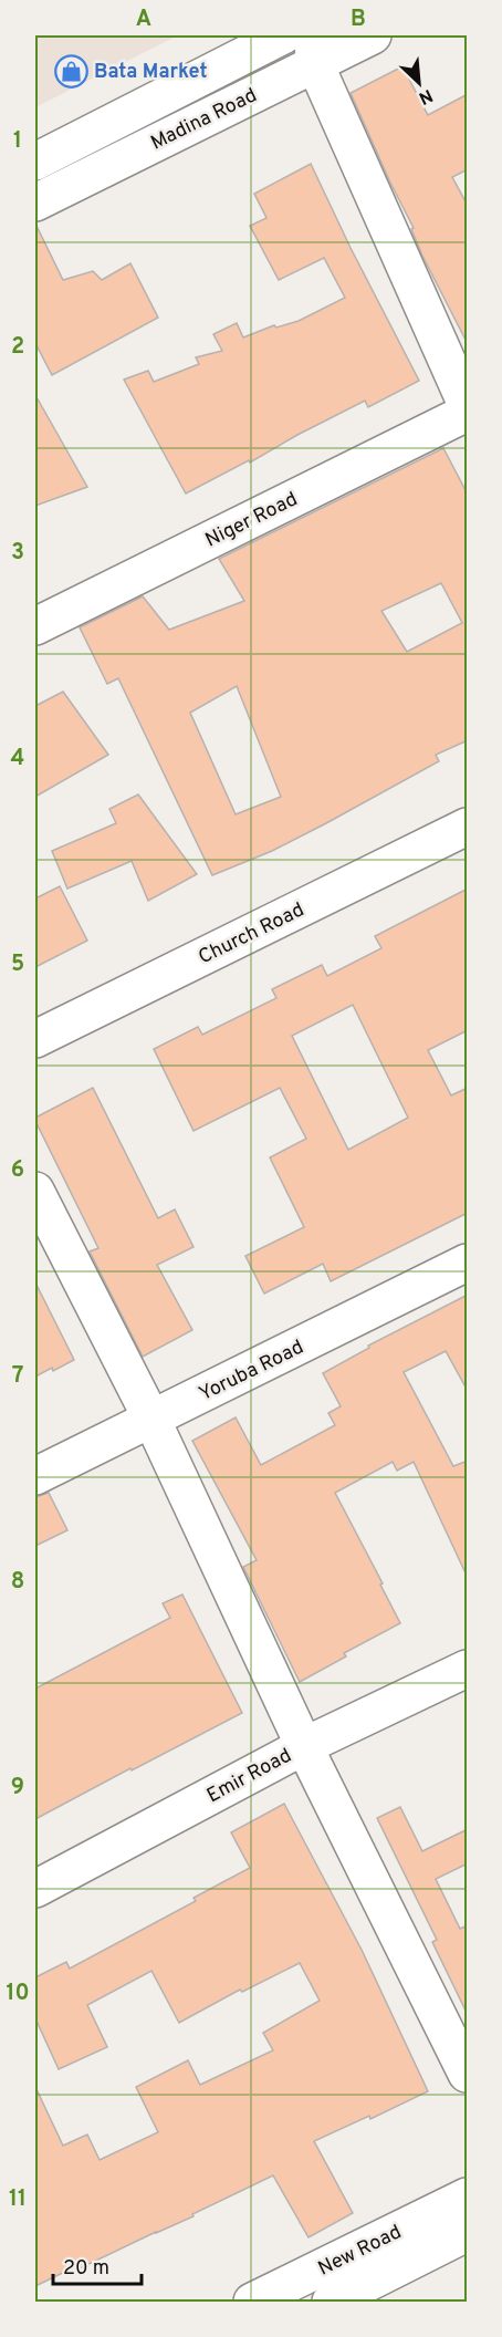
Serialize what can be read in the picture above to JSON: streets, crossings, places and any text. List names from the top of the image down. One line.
{"streets":{"main road":["Madina Road","Niger Road","Church Road","Yoruba Road","Emir Road","New Road"]},"places":{"shop":["Bata Market"]},"scale_bar":"20 m","north":"bottom right","grid":{"columns":["A","B"],"rows":["1","2","3","4","5","6","7","8","9","10","11"]}}
